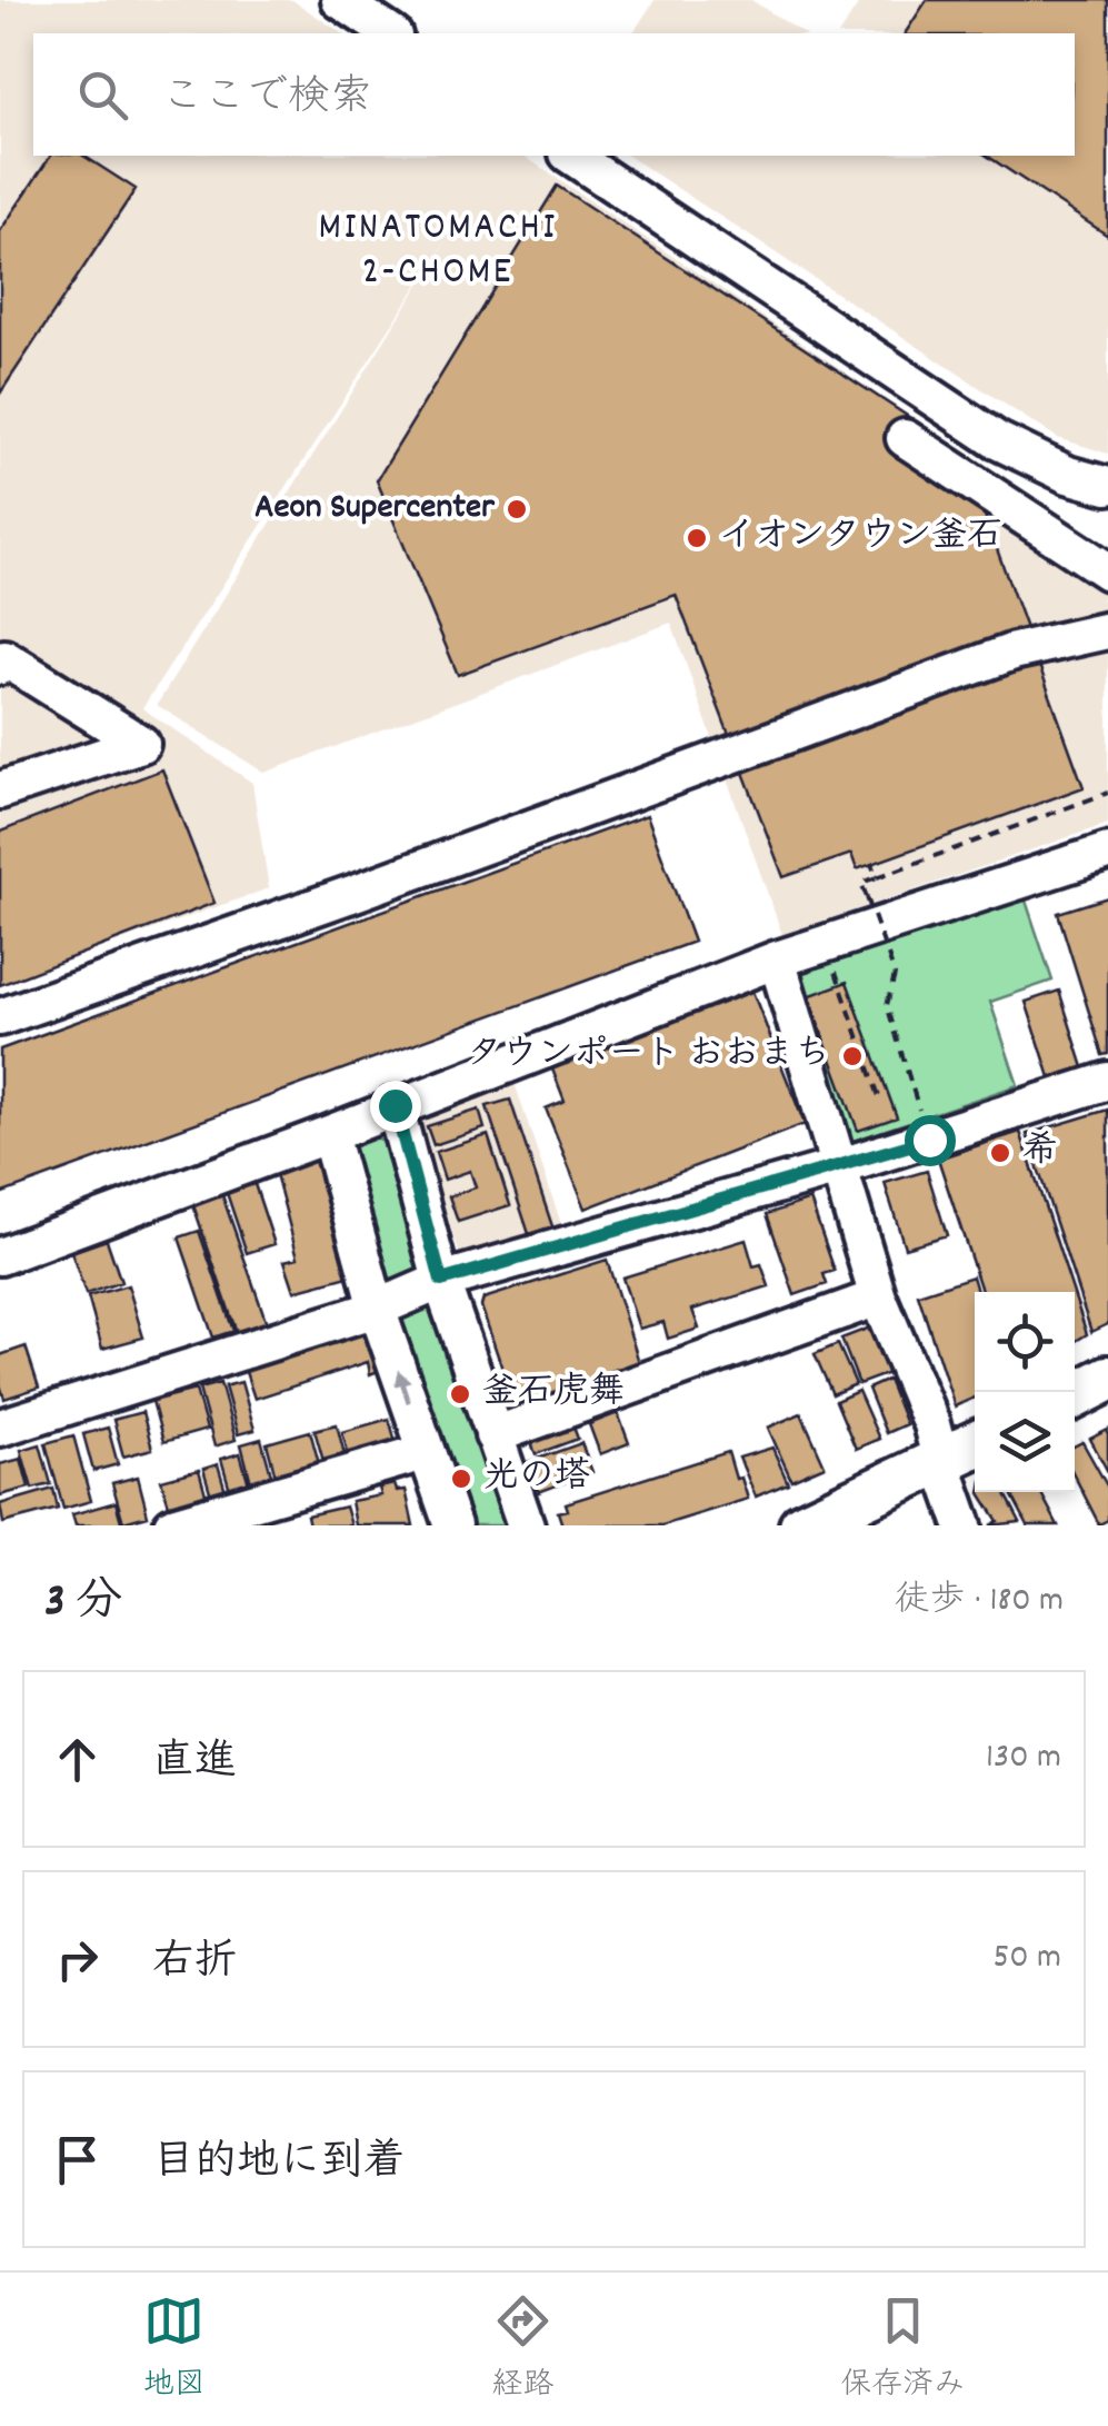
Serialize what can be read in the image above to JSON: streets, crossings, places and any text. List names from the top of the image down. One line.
{"districts":["MINATOMACHI 2-CHOME"],"places":["Aeon Supercenter","イオンタウン釜石","タウンポート おおまち","希","釜石虎舞","光の塔"],"page":{"search":"ここで検索","heading":["3 分","徒歩 · 180 m"],"list":[["直進","130 m"],["右折","50 m"],"目的地に到着"],"nav":["地図","経路","保存済み"]}}
